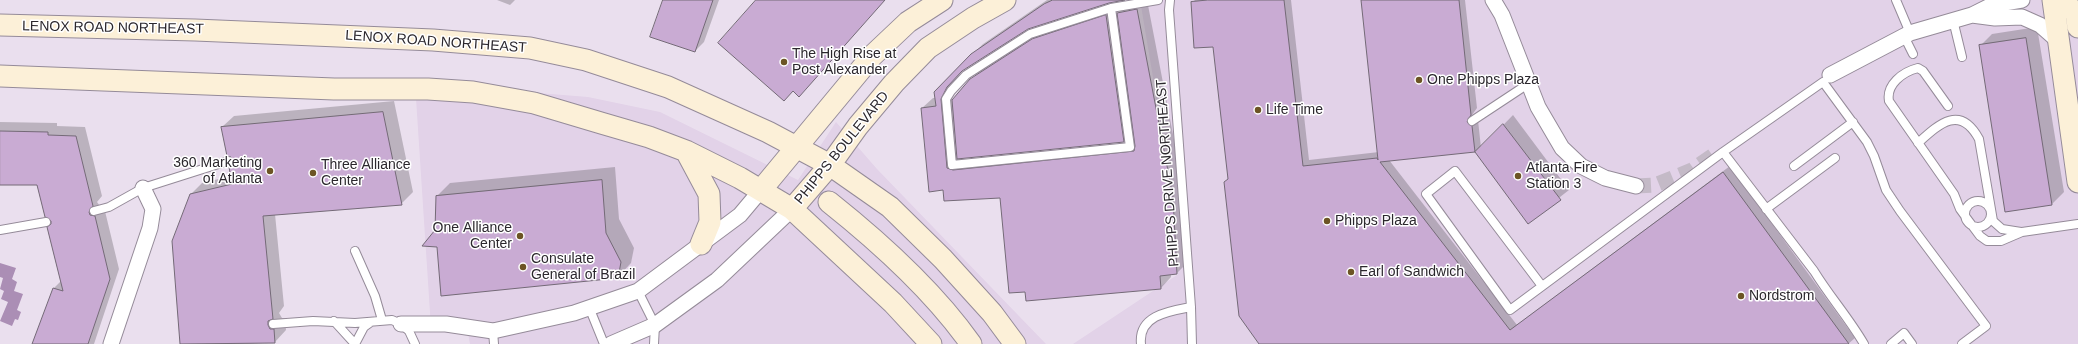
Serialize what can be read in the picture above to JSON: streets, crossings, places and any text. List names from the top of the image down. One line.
{"streets":{"main road":["LENOX ROAD NORTHEAST","PHIPPS BOULEVARD"],"lane":["PHIPPS DRIVE NORTHEAST"]},"crossings":[["LENOX ROAD NORTHEAST","PHIPPS BOULEVARD"]],"places":["The High Rise at Post Alexander","One Phipps Plaza","Life Time","360 Marketing of Atlanta","Three Alliance Center","Atlanta Fire Station 3","Phipps Plaza","One Alliance Center","Consulate General of Brazil","Earl of Sandwich","Nordstrom"]}
